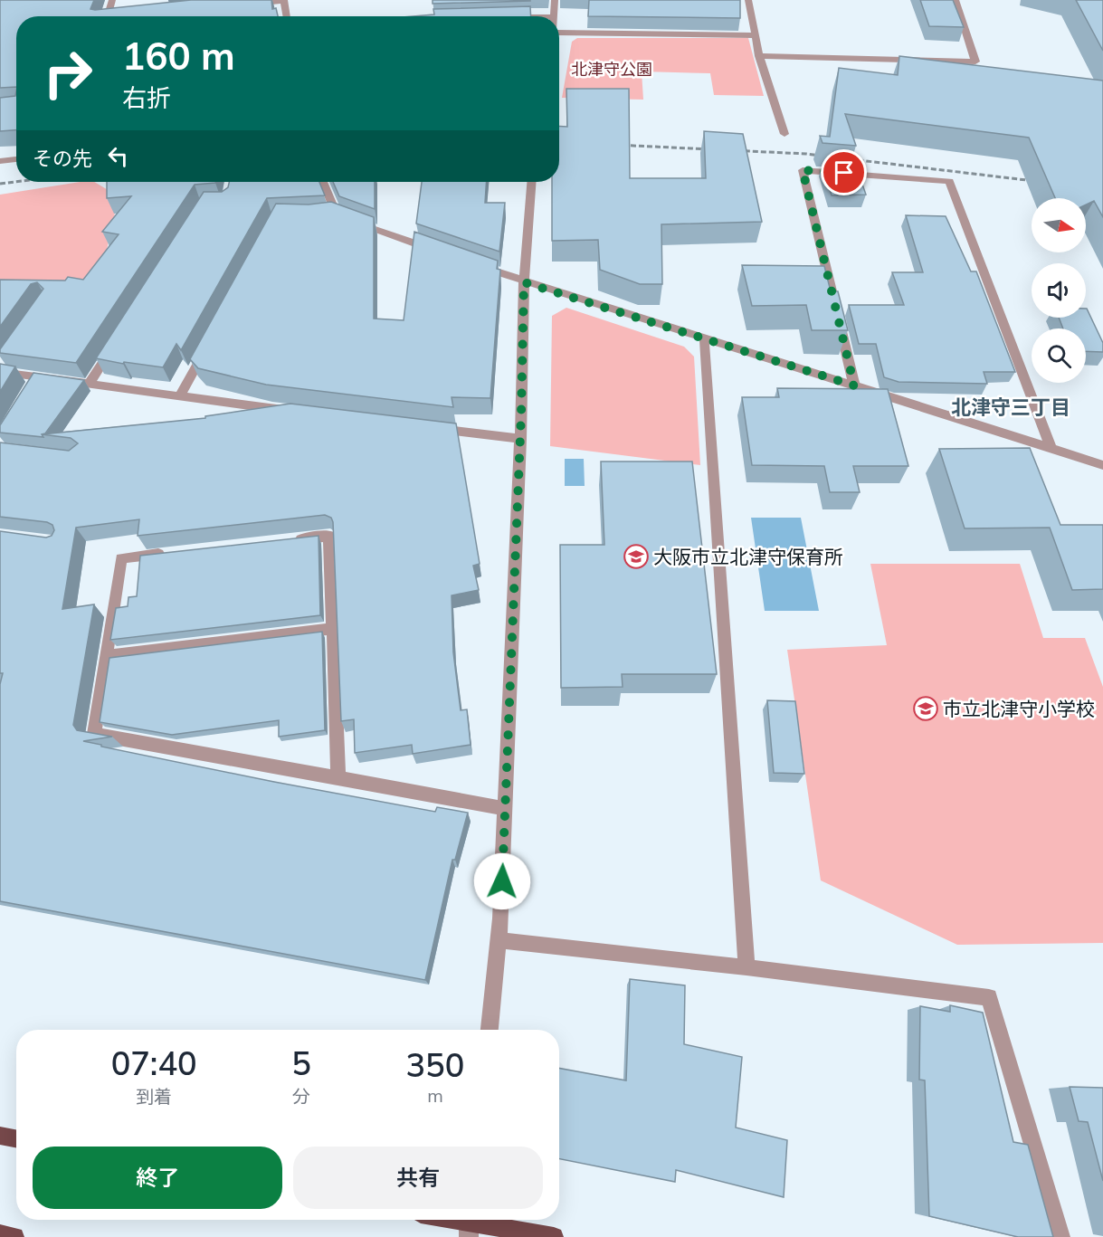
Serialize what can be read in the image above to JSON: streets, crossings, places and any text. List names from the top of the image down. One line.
{"districts":["北津守三丁目"],"parks":["北津守公園"],"places":{"school or university":["大阪市立北津守保育所","市立北津守小学校"]},"north":"right","page":{"turn":["160 m","右折"],"then":"その先","eta":["07:40","到着","5","分","350","m"],"buttons":["終了","共有"]}}
